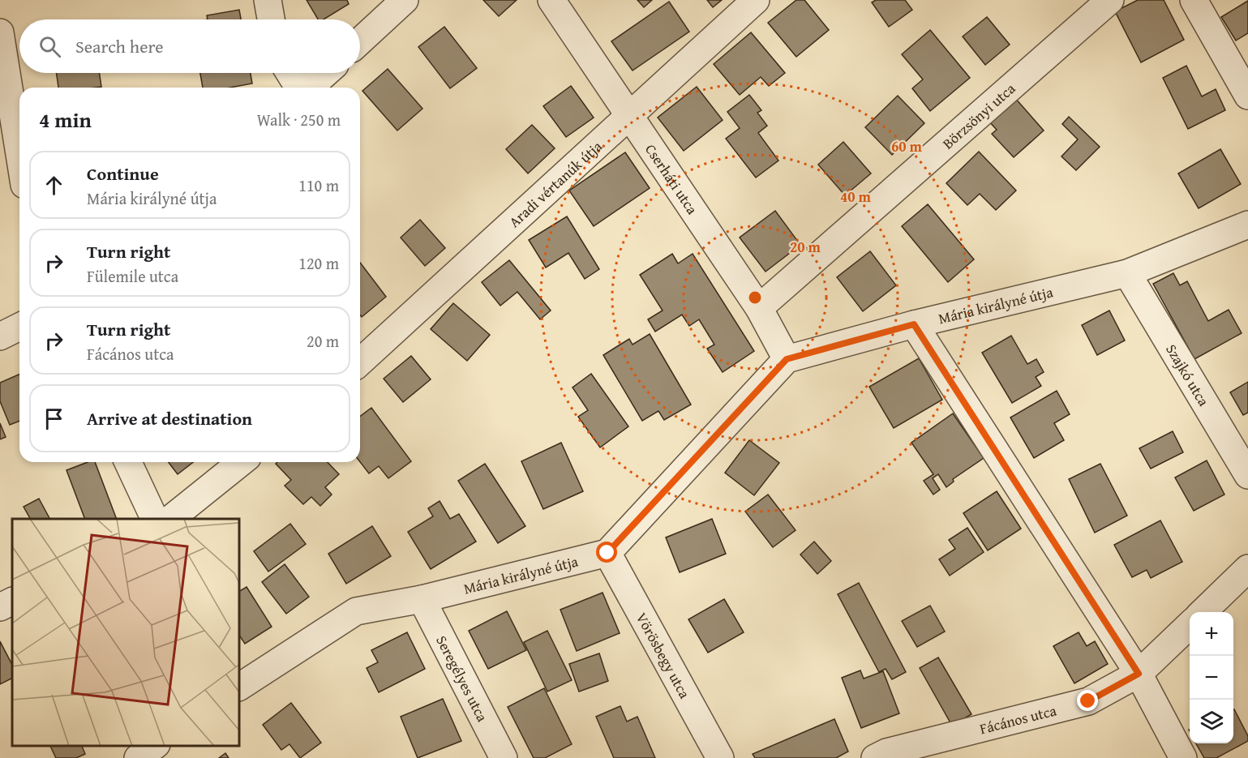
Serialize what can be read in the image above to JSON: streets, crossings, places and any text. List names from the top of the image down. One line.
{"streets":{"street":["Börzsönyi utca","Cserháti utca","Aradi vértanúk útja","Mária királyné útja","Szajkó utca","Vörösbegy utca","Seregélyes utca","Fácános utca"]},"crossings":[["Börzsönyi utca","Cserháti utca"],["Cserháti utca","Aradi vértanúk útja"],["Cserháti utca","Mária királyné útja"],["Mária királyné útja","Szajkó utca"],["Mária királyné útja","Vörösbegy utca"],["Mária királyné útja","Seregélyes utca"]],"page":{"search":"Search here","heading":["4 min","Walk · 250 m"],"list":[["Continue","Mária királyné útja","110 m"],["Turn right","Fülemile utca","120 m"],["Turn right","Fácános utca","20 m"],"Arrive at destination"],"map_buttons":["+","−"]},"rings":["60 m","40 m","20 m"]}
